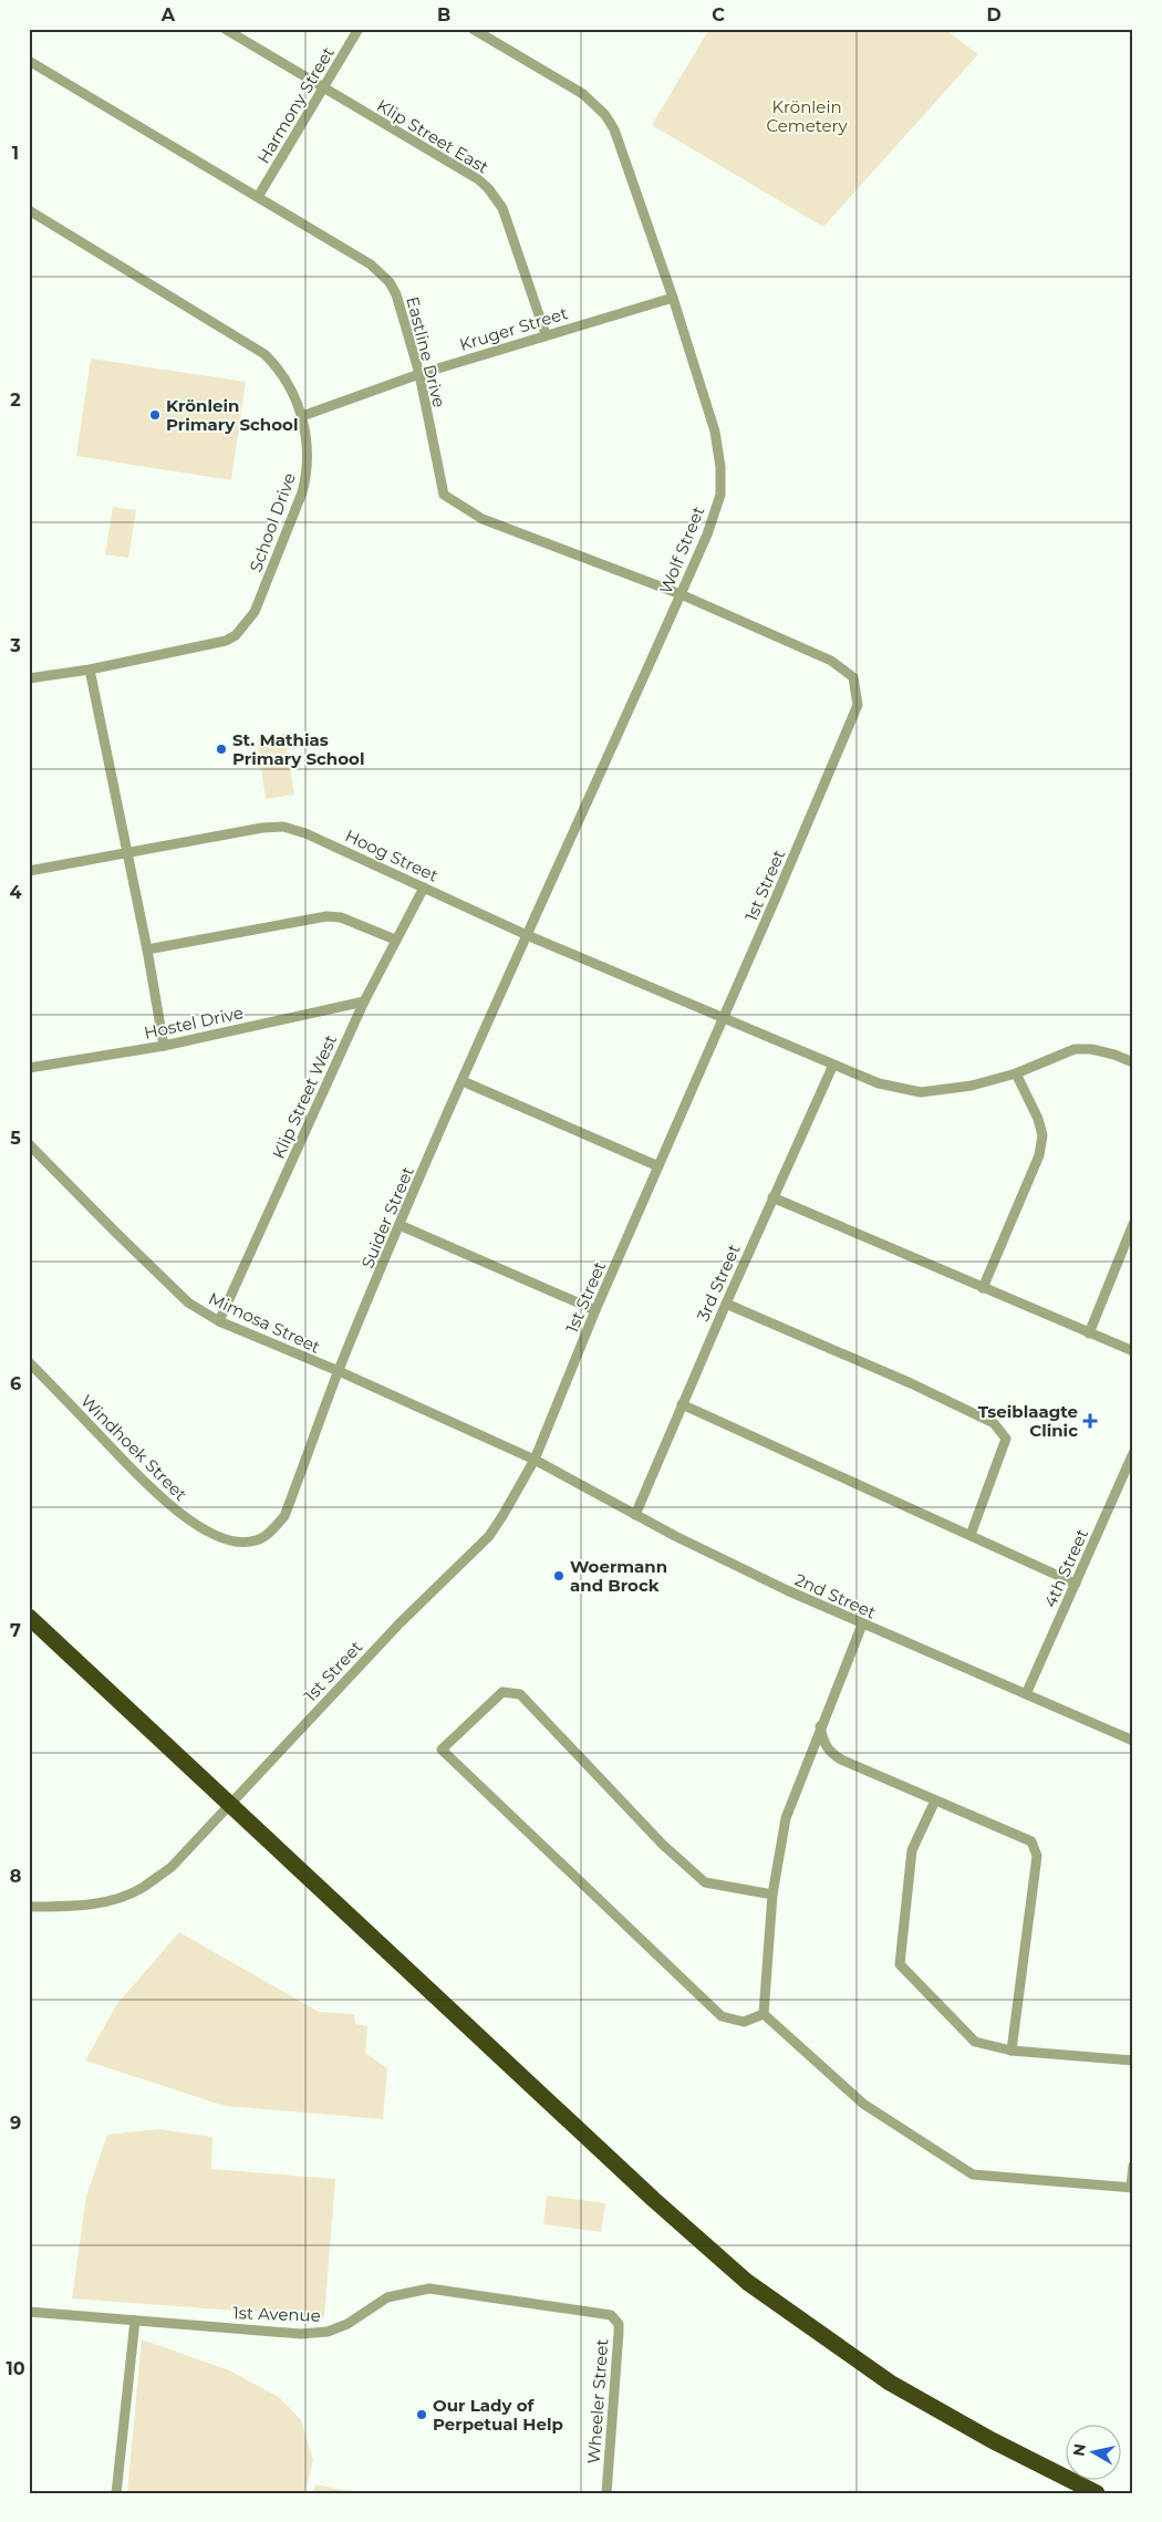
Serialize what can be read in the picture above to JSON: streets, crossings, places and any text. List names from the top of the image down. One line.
{"streets":{"street":["Harmony Street","Klip Street East","Kruger Street","Eastline Drive","School Drive","Wolf Street","Hoog Street","1st Street","Hostel Drive","Klip Street West","Suider Street","3rd Street","Mimosa Street","Windhoek Street","4th Street","2nd Street","1st Avenue","Wheeler Street"]},"crossings":[["Harmony Street","Klip Street East"],["Harmony Street","Eastline Drive"],["Klip Street East","Kruger Street"],["Kruger Street","Eastline Drive"],["Kruger Street","School Drive"],["Kruger Street","Wolf Street"],["Eastline Drive","Wolf Street"],["Eastline Drive","1st Street"],["Wolf Street","Hoog Street"],["Wolf Street","1st Street"],["Wolf Street","Suider Street"],["Hoog Street","1st Street"],["Hoog Street","Klip Street West"],["Hoog Street","Suider Street"],["Hoog Street","3rd Street"],["1st Street","Mimosa Street"],["1st Street","2nd Street"],["Hostel Drive","Klip Street West"],["Klip Street West","Mimosa Street"],["Suider Street","Mimosa Street"],["Suider Street","Windhoek Street"],["3rd Street","2nd Street"],["Mimosa Street","2nd Street"],["4th Street","2nd Street"],["1st Avenue","Wheeler Street"]],"parks":["Krönlein Cemetery"],"places":{"other":["Krönlein Primary School","St. Mathias Primary School","Woermann and Brock","Our Lady of Perpetual Help"],"health":["Tseiblaagte Clinic"]},"north":"left","grid":{"columns":["A","B","C","D"],"rows":["1","2","3","4","5","6","7","8","9","10"]}}
